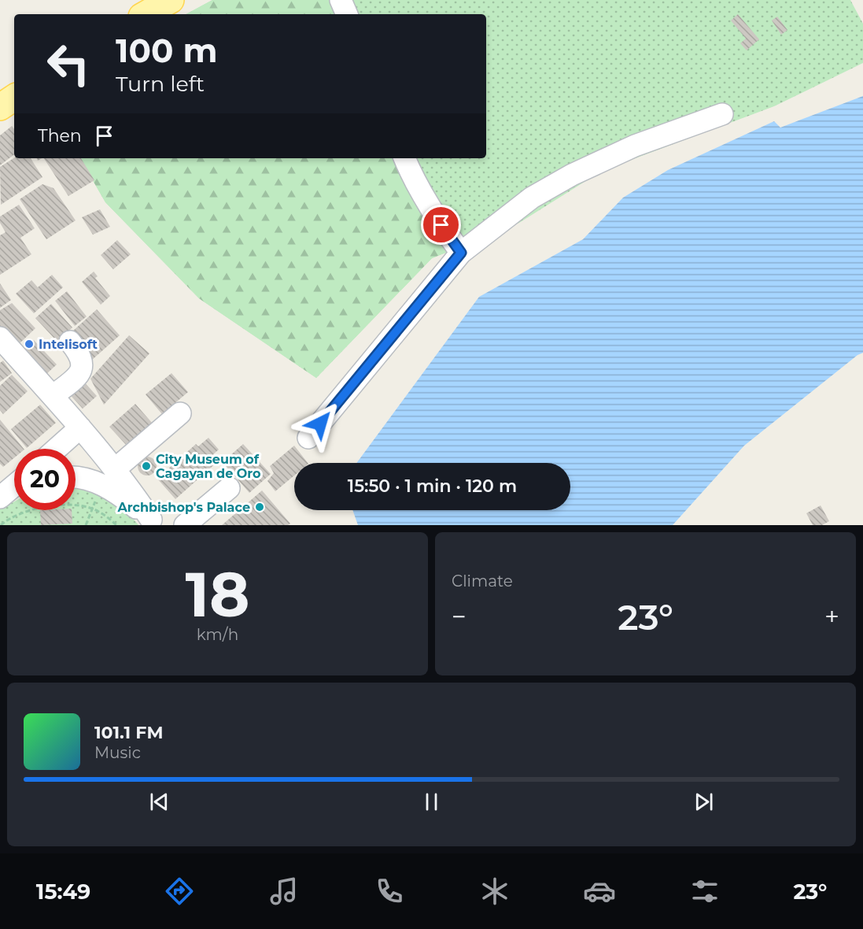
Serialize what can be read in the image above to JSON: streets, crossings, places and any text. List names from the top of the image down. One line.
{"places":["Intelisoft","City Museum of Cagayan de Oro","Archbishop's Palace"],"page":{"turn":["100 m","Turn left"],"then":"Then","limit":"20","trip":"15:50 · 1 min · 120 m","tile":[["18","km/h"],"Climate"],"heat":["−","23°","+"],"song":["101.1 FM","Music"],"tabs":["15:49","23°"]}}
